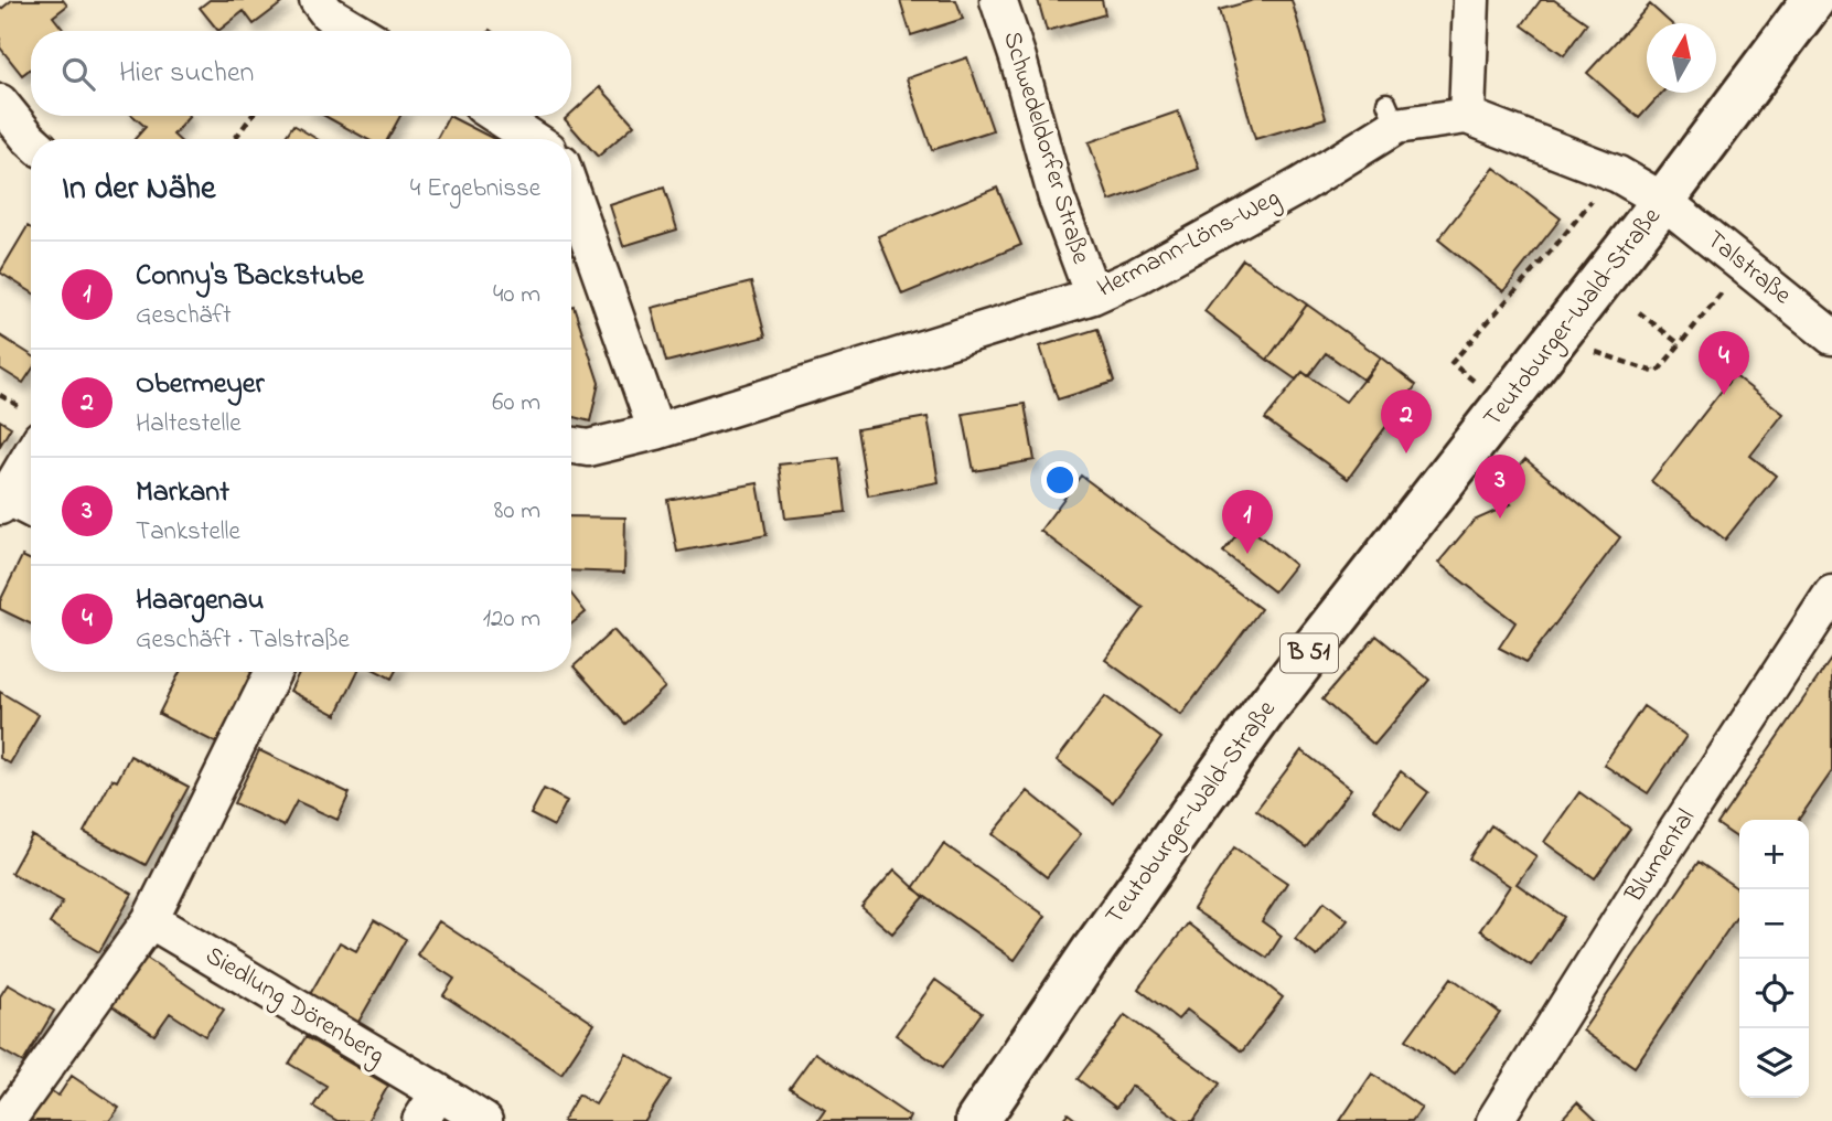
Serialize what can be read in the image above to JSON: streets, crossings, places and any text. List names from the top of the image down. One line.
{"streets":{"main road":["Teutoburger-Wald-Straße","B 51"],"street":["Schwedeldorfer Straße","Hermann-Löns-Weg","Talstraße","Blumental","Siedlung Dörenberg"]},"crossings":[["Schwedeldorfer Straße","Hermann-Löns-Weg"],["Hermann-Löns-Weg","Talstraße"],["Hermann-Löns-Weg","Teutoburger-Wald-Straße"],["Talstraße","Teutoburger-Wald-Straße"]],"north":"top","page":{"search":"Hier suchen","heading":["In der Nähe","4 Ergebnisse"],"list":[{"mark":"1","name":"Conny's Backstube","note":"Geschäft","value":"40 m"},{"mark":"2","name":"Obermeyer","note":"Haltestelle","value":"60 m"},{"mark":"3","name":"Markant","note":"Tankstelle","value":"80 m"},{"mark":"4","name":"Haargenau","note":"Geschäft · Talstraße","value":"120 m"}],"pins":["4","2","3","1"],"map_buttons":["+","−"]}}
